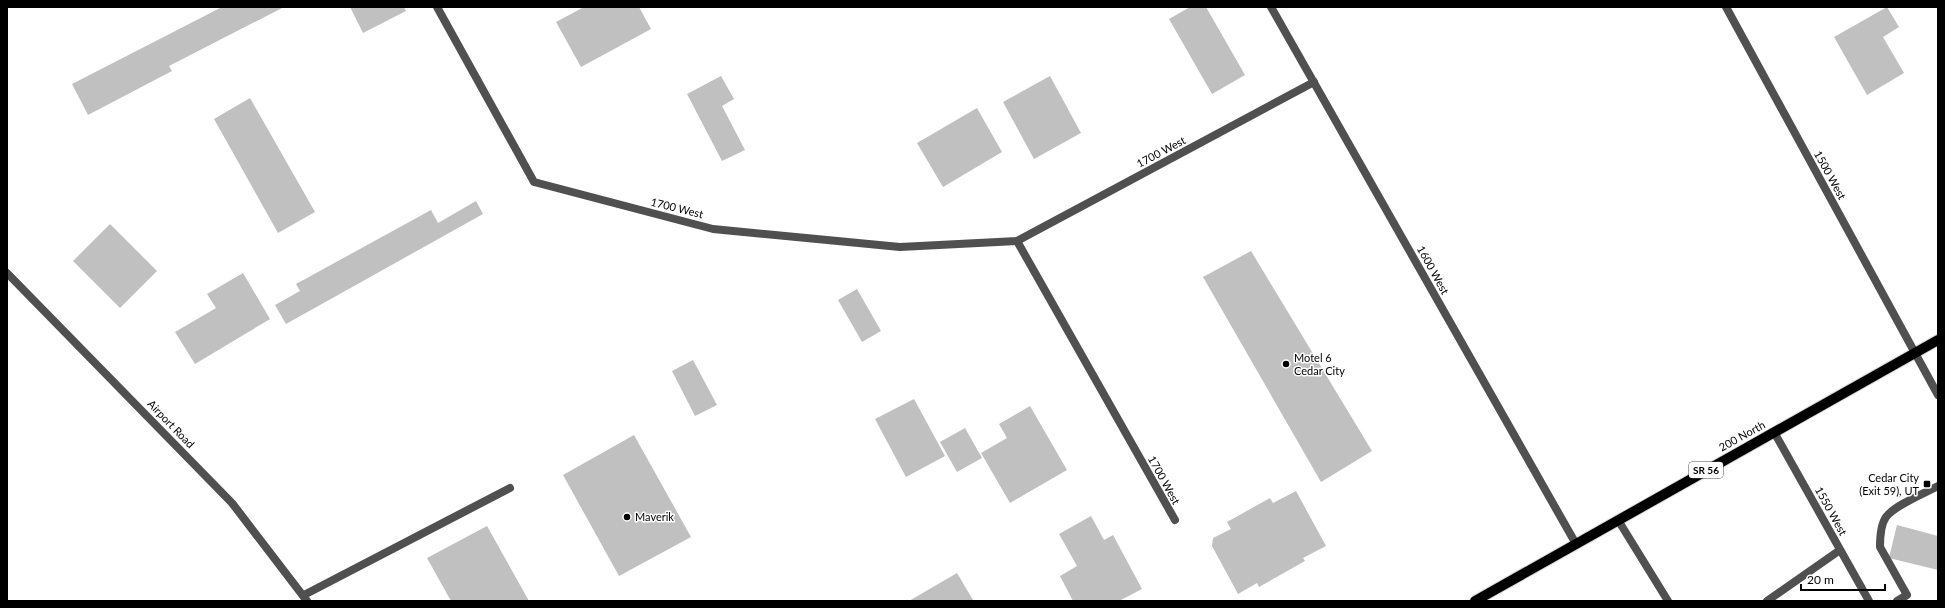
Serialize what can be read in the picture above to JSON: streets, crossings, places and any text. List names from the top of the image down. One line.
{"streets":{"main road":["200 North","SR 56"],"street":["1700 West","1500 West","1600 West","Airport Road","1550 West"]},"crossings":[["1700 West","1600 West"],["1500 West","200 North"],["1600 West","200 North"],["200 North","1550 West"]],"places":{"other":["Motel 6 Cedar City","Maverik"],"transit":["Cedar City (Exit 59), UT"]},"scale_bar":"20 m"}
